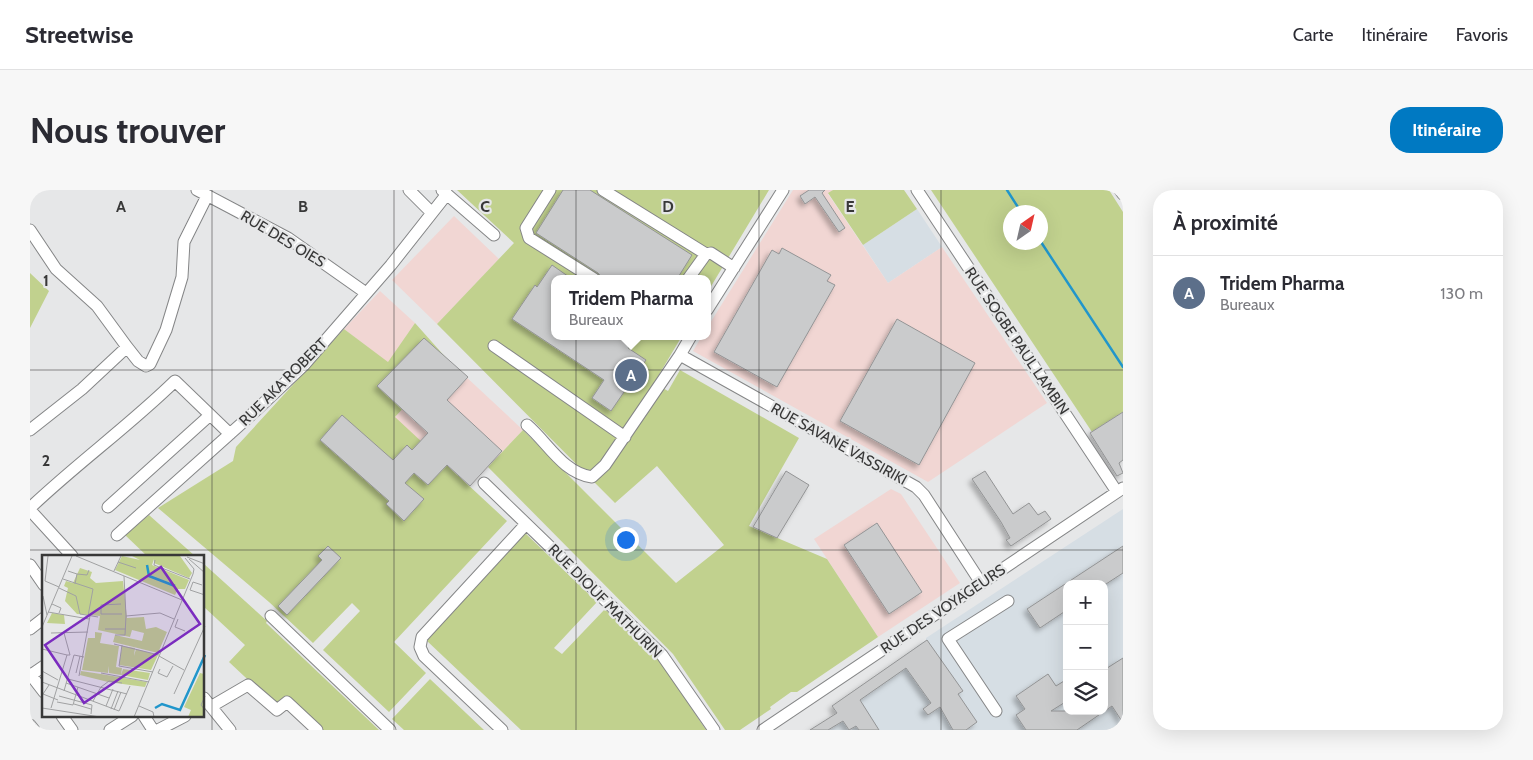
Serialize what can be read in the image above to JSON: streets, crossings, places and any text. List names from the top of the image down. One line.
{"streets":{"street":["RUE DES OIES","RUE SOGBE PAUL LAMBIN","RUE AKA ROBERT","RUE SAVANÉ VASSIRIKI","RUE DIOUF MATHURIN","RUE DES VOYAGEURS"]},"crossings":[["RUE DES OIES","RUE AKA ROBERT"],["RUE SOGBE PAUL LAMBIN","RUE DES VOYAGEURS"],["RUE SAVANÉ VASSIRIKI","RUE DES VOYAGEURS"]],"north":"top right","page":{"header":"Streetwise","nav":["Carte","Itinéraire","Favoris"],"buttons":"Itinéraire","title":"Nous trouver","heading":"À proximité","list":[{"mark":"A","name":"Tridem Pharma","note":"Bureaux","value":"130 m"}],"popup":["Tridem Pharma","Bureaux"],"pins":"A","map_buttons":["+","−"]},"grid":{"columns":["A","B","C","D","E"],"rows":["1","2"]}}
